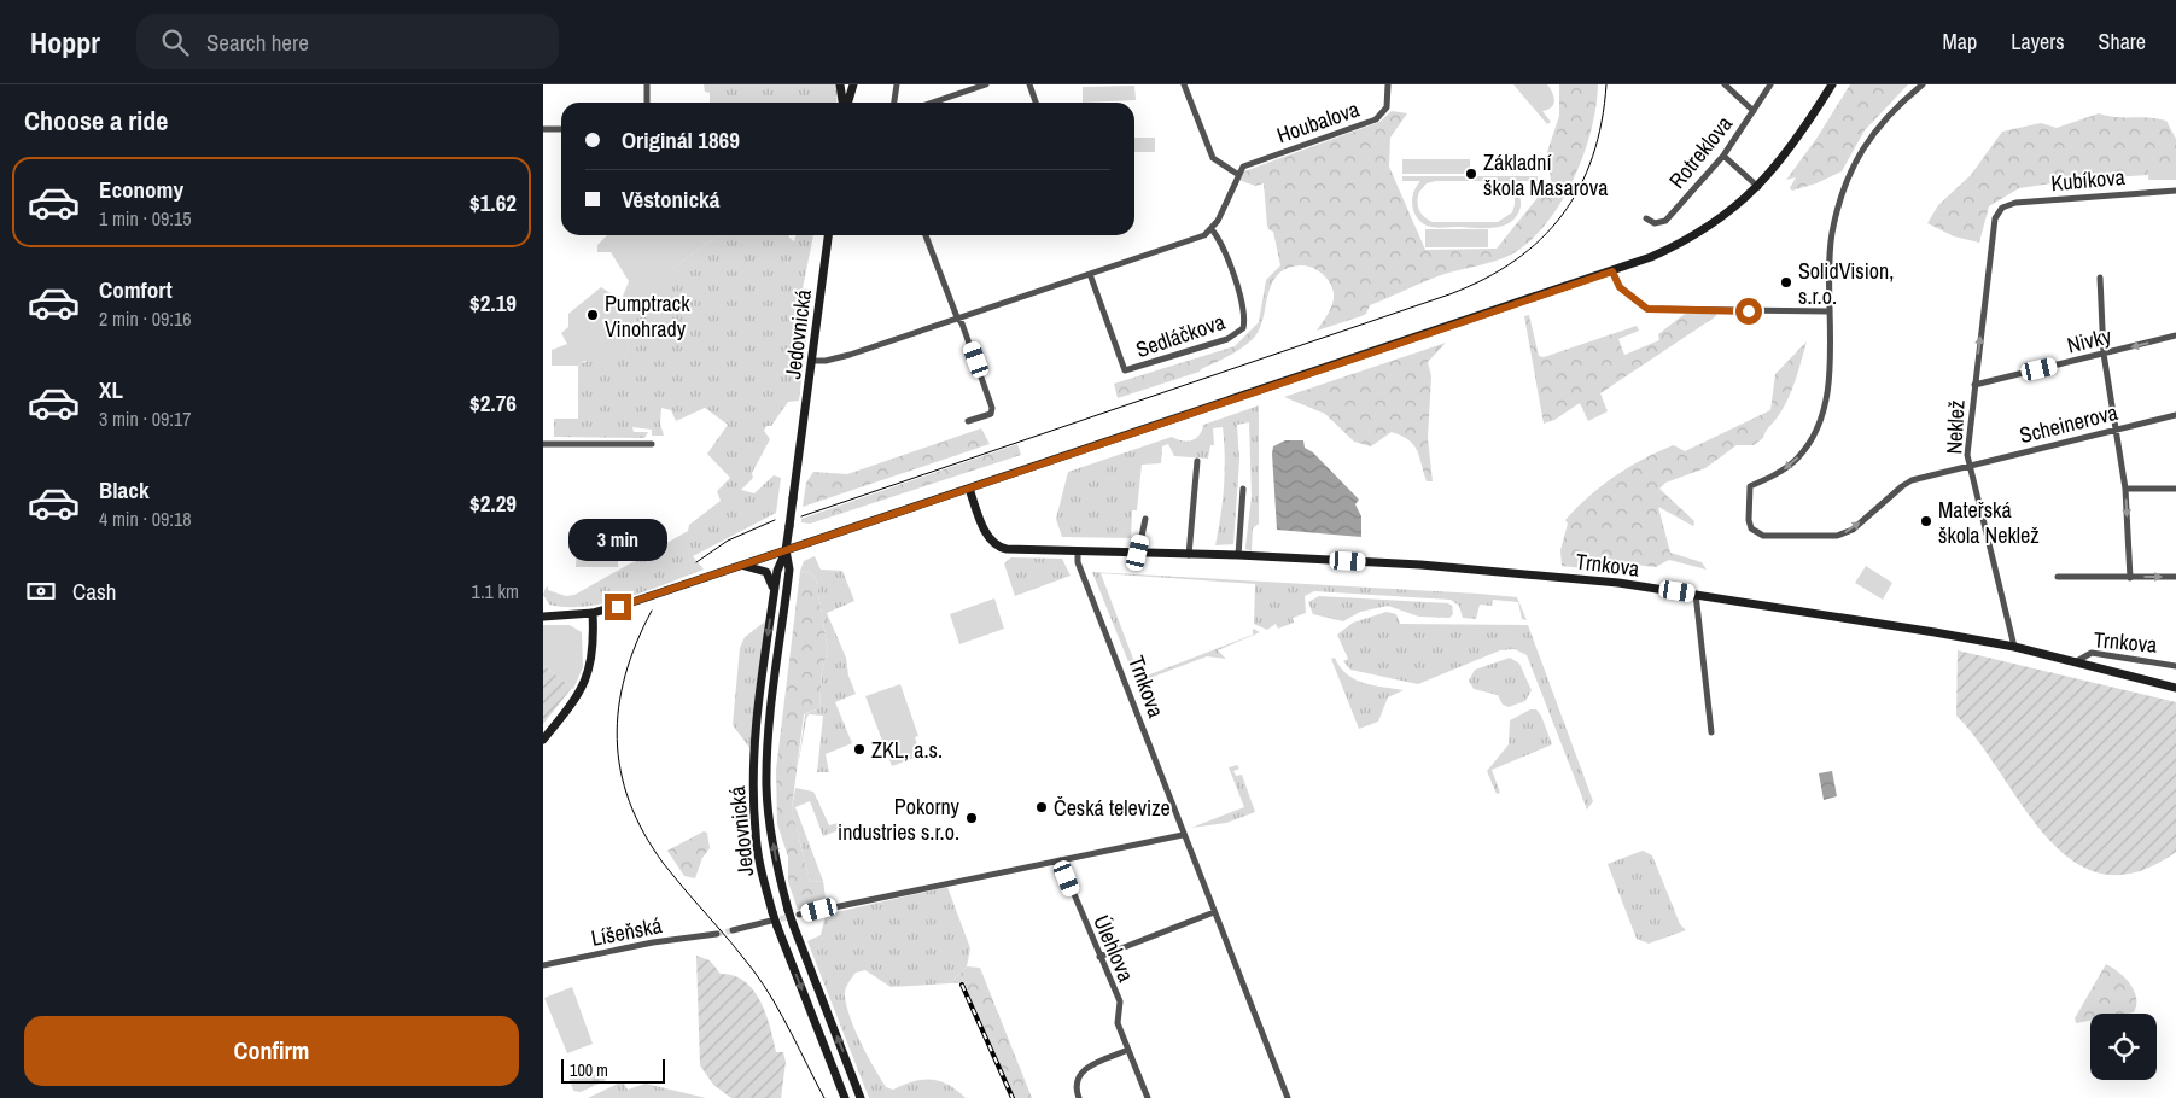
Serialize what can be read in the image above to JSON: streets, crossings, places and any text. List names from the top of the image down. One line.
{"streets":{"street":["Houbalova","Rotreklova","Kubíkova","Jedovnická","Sedláčkova","Nivky","Scheinerova","Neklež","Trnkova","Líšeňská","Úlehlova"]},"crossings":[["Kubíkova","Neklež"],["Nivky","Neklež"],["Scheinerova","Neklež"],["Neklež","Trnkova"]],"one_way":["Nivky","Neklež"],"places":["Základní škola Masarova","SolidVision, s.r.o.","Pumptrack Vinohrady","Mateřská škola Neklež","ZKL, a.s.","Česká televize","Pokorny industries s.r.o."],"scale_bar":"100 m","page":{"header":"Hoppr","search":"Search here","nav":["Map","Layers","Share"],"heading":"Choose a ride","banner":["Originál 1869","Věstonická"],"list":[{"name":"Economy","note":"1 min · 09:15","value":"$1.62"},{"name":"Comfort","note":"2 min · 09:16","value":"$2.19"},{"name":"XL","note":"3 min · 09:17","value":"$2.76"},{"name":"Black","note":"4 min · 09:18","value":"$2.29"}],"bubble":"3 min","pay":["Cash","1.1 km"],"buttons":"Confirm","scale":"100 m"}}
